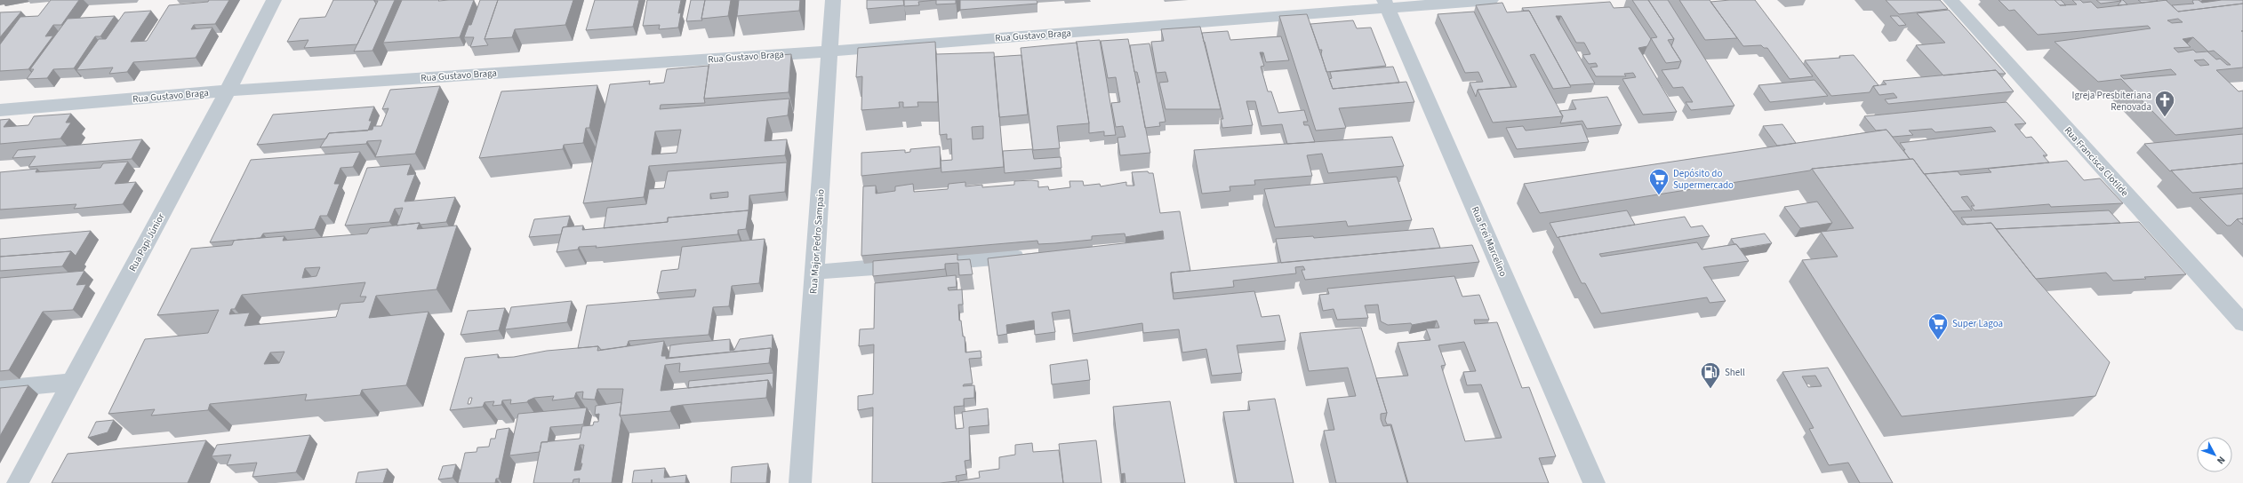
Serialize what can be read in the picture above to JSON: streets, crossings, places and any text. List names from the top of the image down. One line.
{"streets":{"street":["Rua Gustavo Braga","Rua Francisca Clotilde","Rua Major Pedro Sampaio","Rua Frei Marcelino","Rua Papi Júnior"]},"crossings":[["Rua Gustavo Braga","Rua Major Pedro Sampaio"],["Rua Gustavo Braga","Rua Frei Marcelino"],["Rua Gustavo Braga","Rua Papi Júnior"]],"places":{"church":["Igreja Presbiteriana Renovada"],"supermarket":["Depósito do Supermercado","Super Lagoa"],"fuel station":["Shell"]},"north":"bottom right"}
